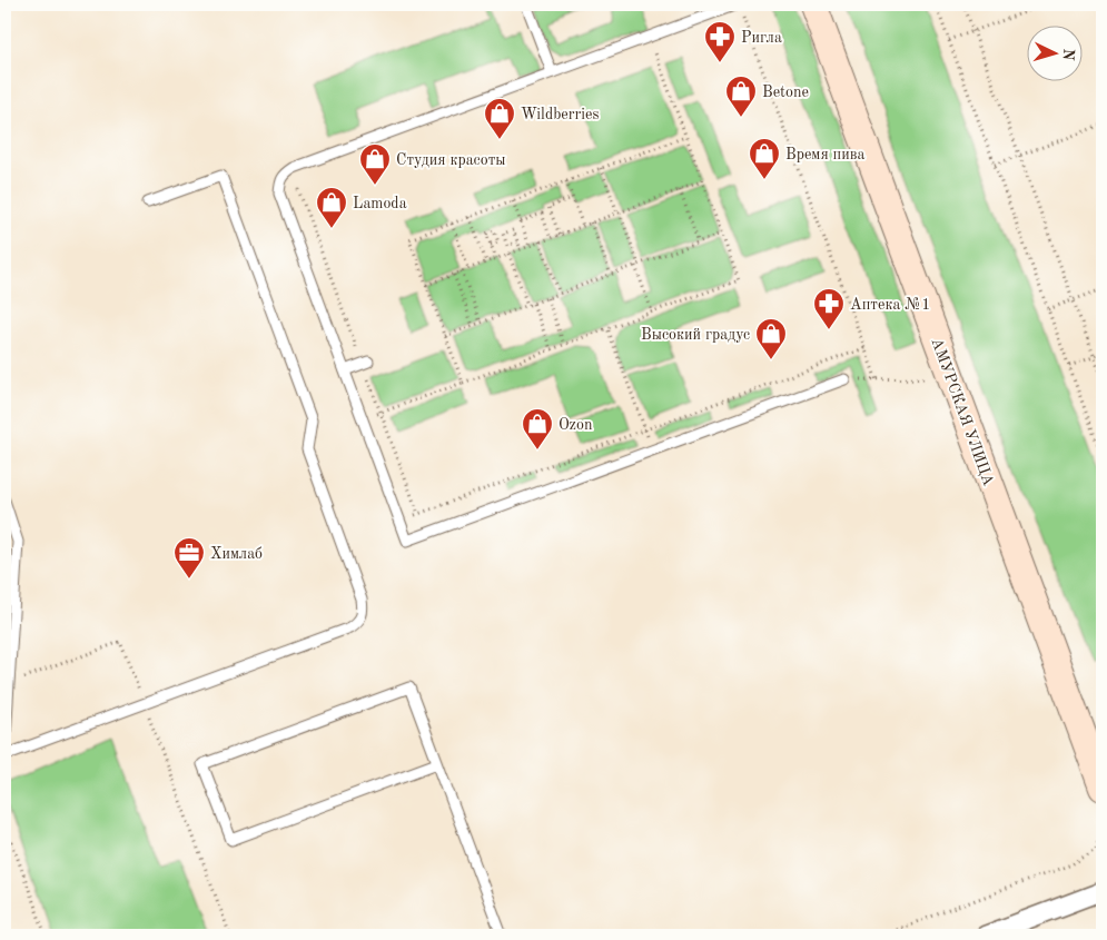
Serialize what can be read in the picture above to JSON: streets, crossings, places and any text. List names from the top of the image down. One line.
{"streets":{"street":["АМУРСКАЯ УЛИЦА"]},"places":{"pharmacy":["Ригла","Аптека №1"],"shop":["Betone","Wildberries","Время пива","Студия красоты","Lamoda","Высокий градус","Ozon"],"office":["Химлаб"]},"north":"right"}
